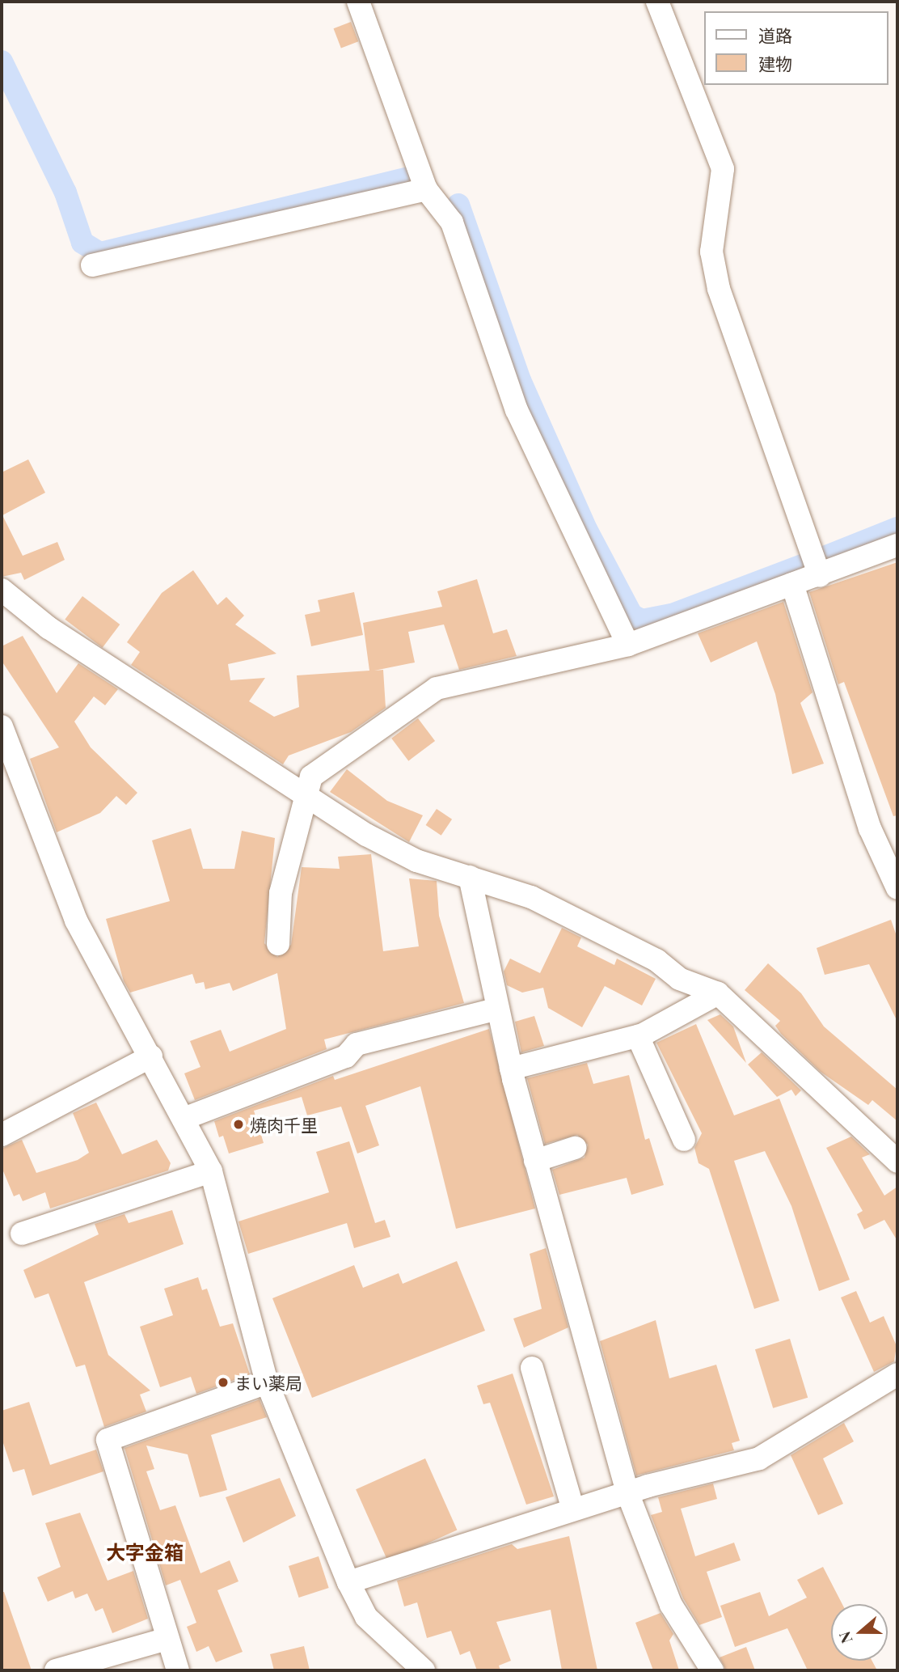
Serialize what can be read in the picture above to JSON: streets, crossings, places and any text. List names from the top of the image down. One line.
{"districts":["大字金箱"],"places":["焼肉千里","まい薬局"],"legend":["道路","建物"],"north":"left"}
